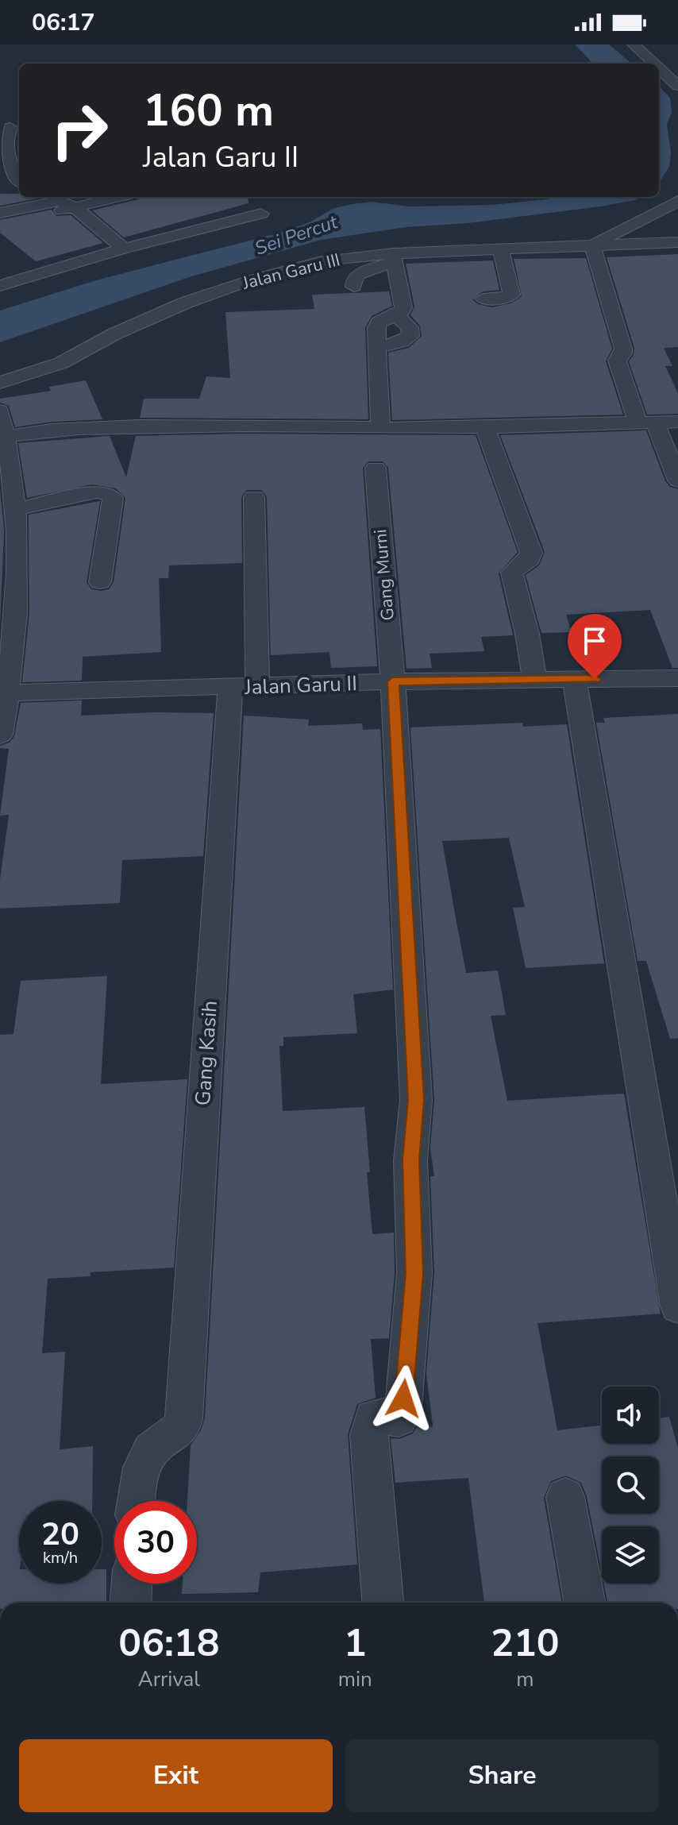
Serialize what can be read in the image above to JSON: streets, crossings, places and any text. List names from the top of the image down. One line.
{"streets":{"street":["Jalan Garu III","Gang Murni","Jalan Garu II","Gang Kasih"]},"crossings":[["Gang Murni","Jalan Garu II"],["Jalan Garu II","Gang Kasih"]],"water":["Sei Percut"],"page":{"status":"06:17","turn":["160 m","Jalan Garu II"],"speed":"20 km/h","limit":"30","eta":["06:18","Arrival","1","min","210","m"],"buttons":["Exit","Share"]}}
